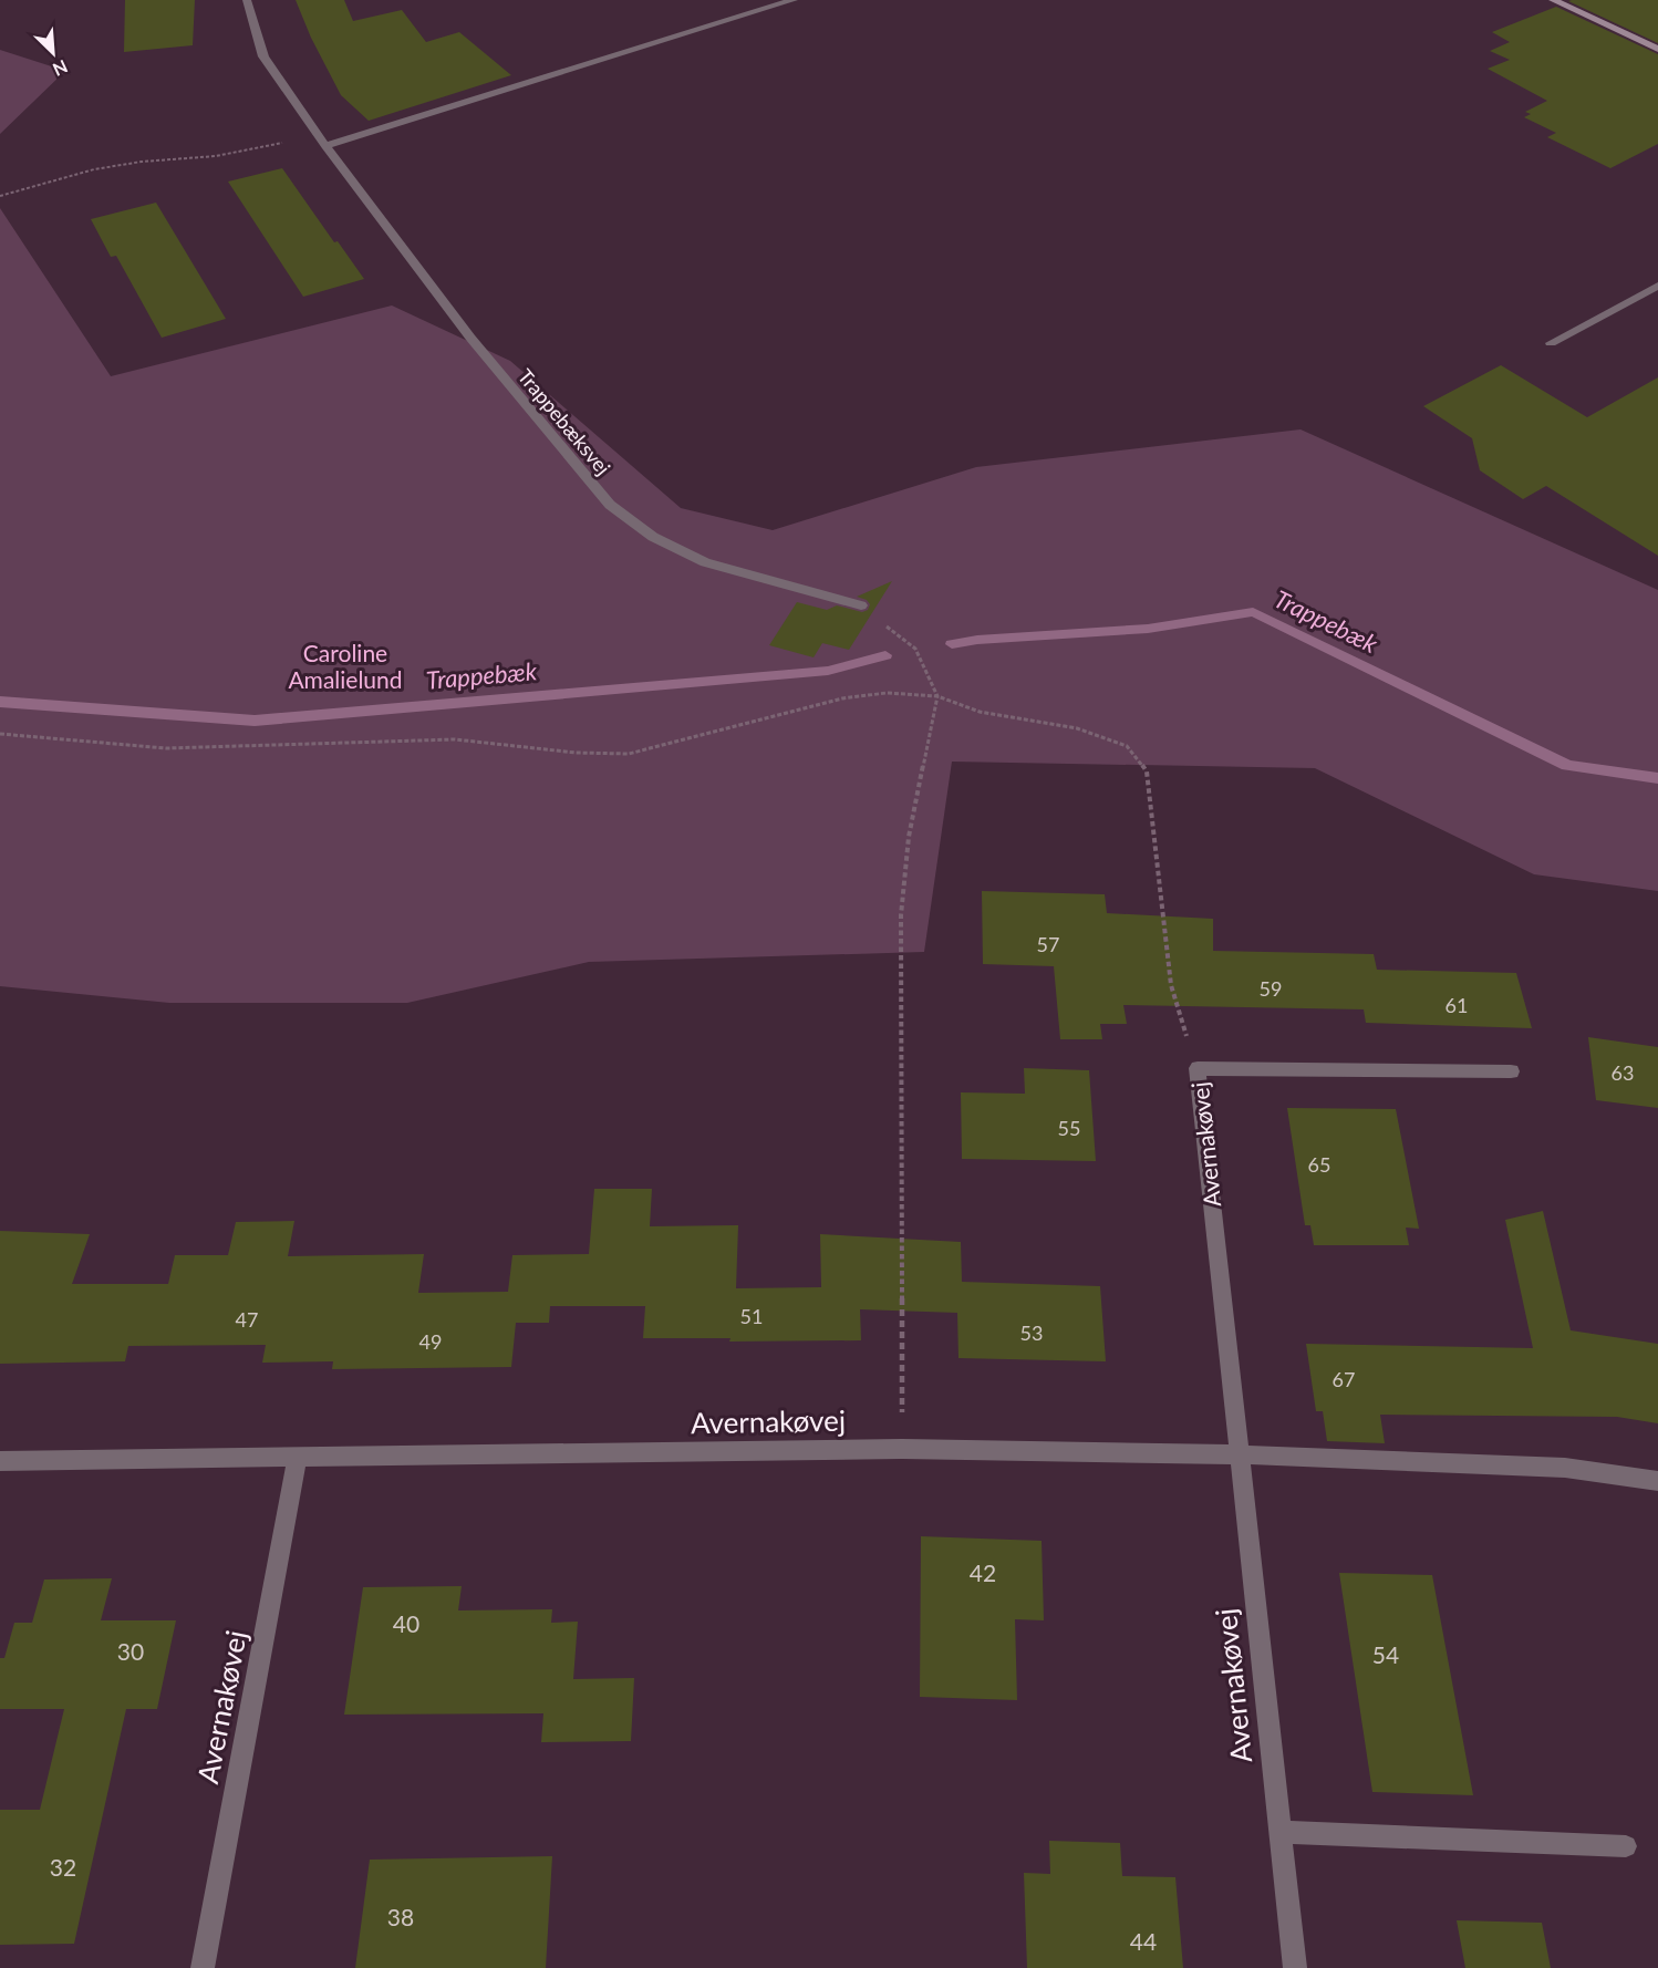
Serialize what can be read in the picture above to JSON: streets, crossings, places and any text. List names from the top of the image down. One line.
{"streets":{"street":["Trappebæksvej","Avernakøvej"]},"water":["Trappebæk"],"parks":["Caroline Amalielund"],"house_numbers":["57","59","61","63","55","65","51","47","53","49","67","42","40","30","54","32","38","44"],"north":"bottom right"}
